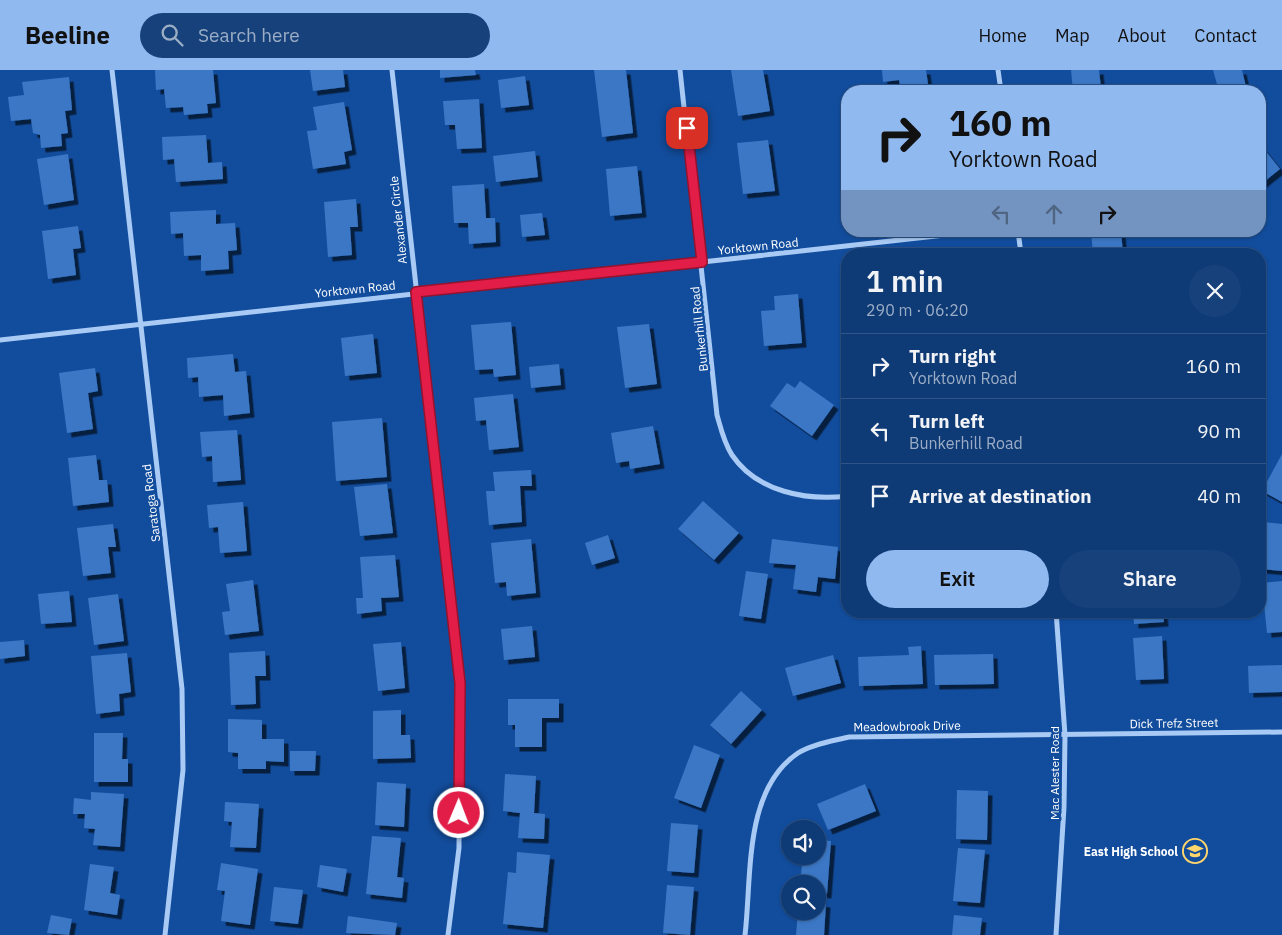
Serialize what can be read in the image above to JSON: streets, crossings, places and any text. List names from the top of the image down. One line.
{"streets":{"street":["Alexander Circle","Yorktown Road","Bunkerhill Road","Saratoga Road","Dick Trefz Street","Meadowbrook Drive","Mac Alester Road"]},"crossings":[["Alexander Circle","Yorktown Road"],["Yorktown Road","Bunkerhill Road"],["Yorktown Road","Saratoga Road"],["Dick Trefz Street","Meadowbrook Drive"],["Dick Trefz Street","Mac Alester Road"],["Meadowbrook Drive","Mac Alester Road"]],"places":{"school or university":["East High School"]},"page":{"header":"Beeline","search":"Search here","nav":["Home","Map","About","Contact"],"turn":["160 m","Yorktown Road"],"heading":["1 min","290 m · 06:20"],"list":[{"name":"Turn right","note":"Yorktown Road","value":"160 m"},{"name":"Turn left","note":"Bunkerhill Road","value":"90 m"},{"name":"Arrive at destination","value":"40 m"}],"buttons":["Exit","Share"]}}
